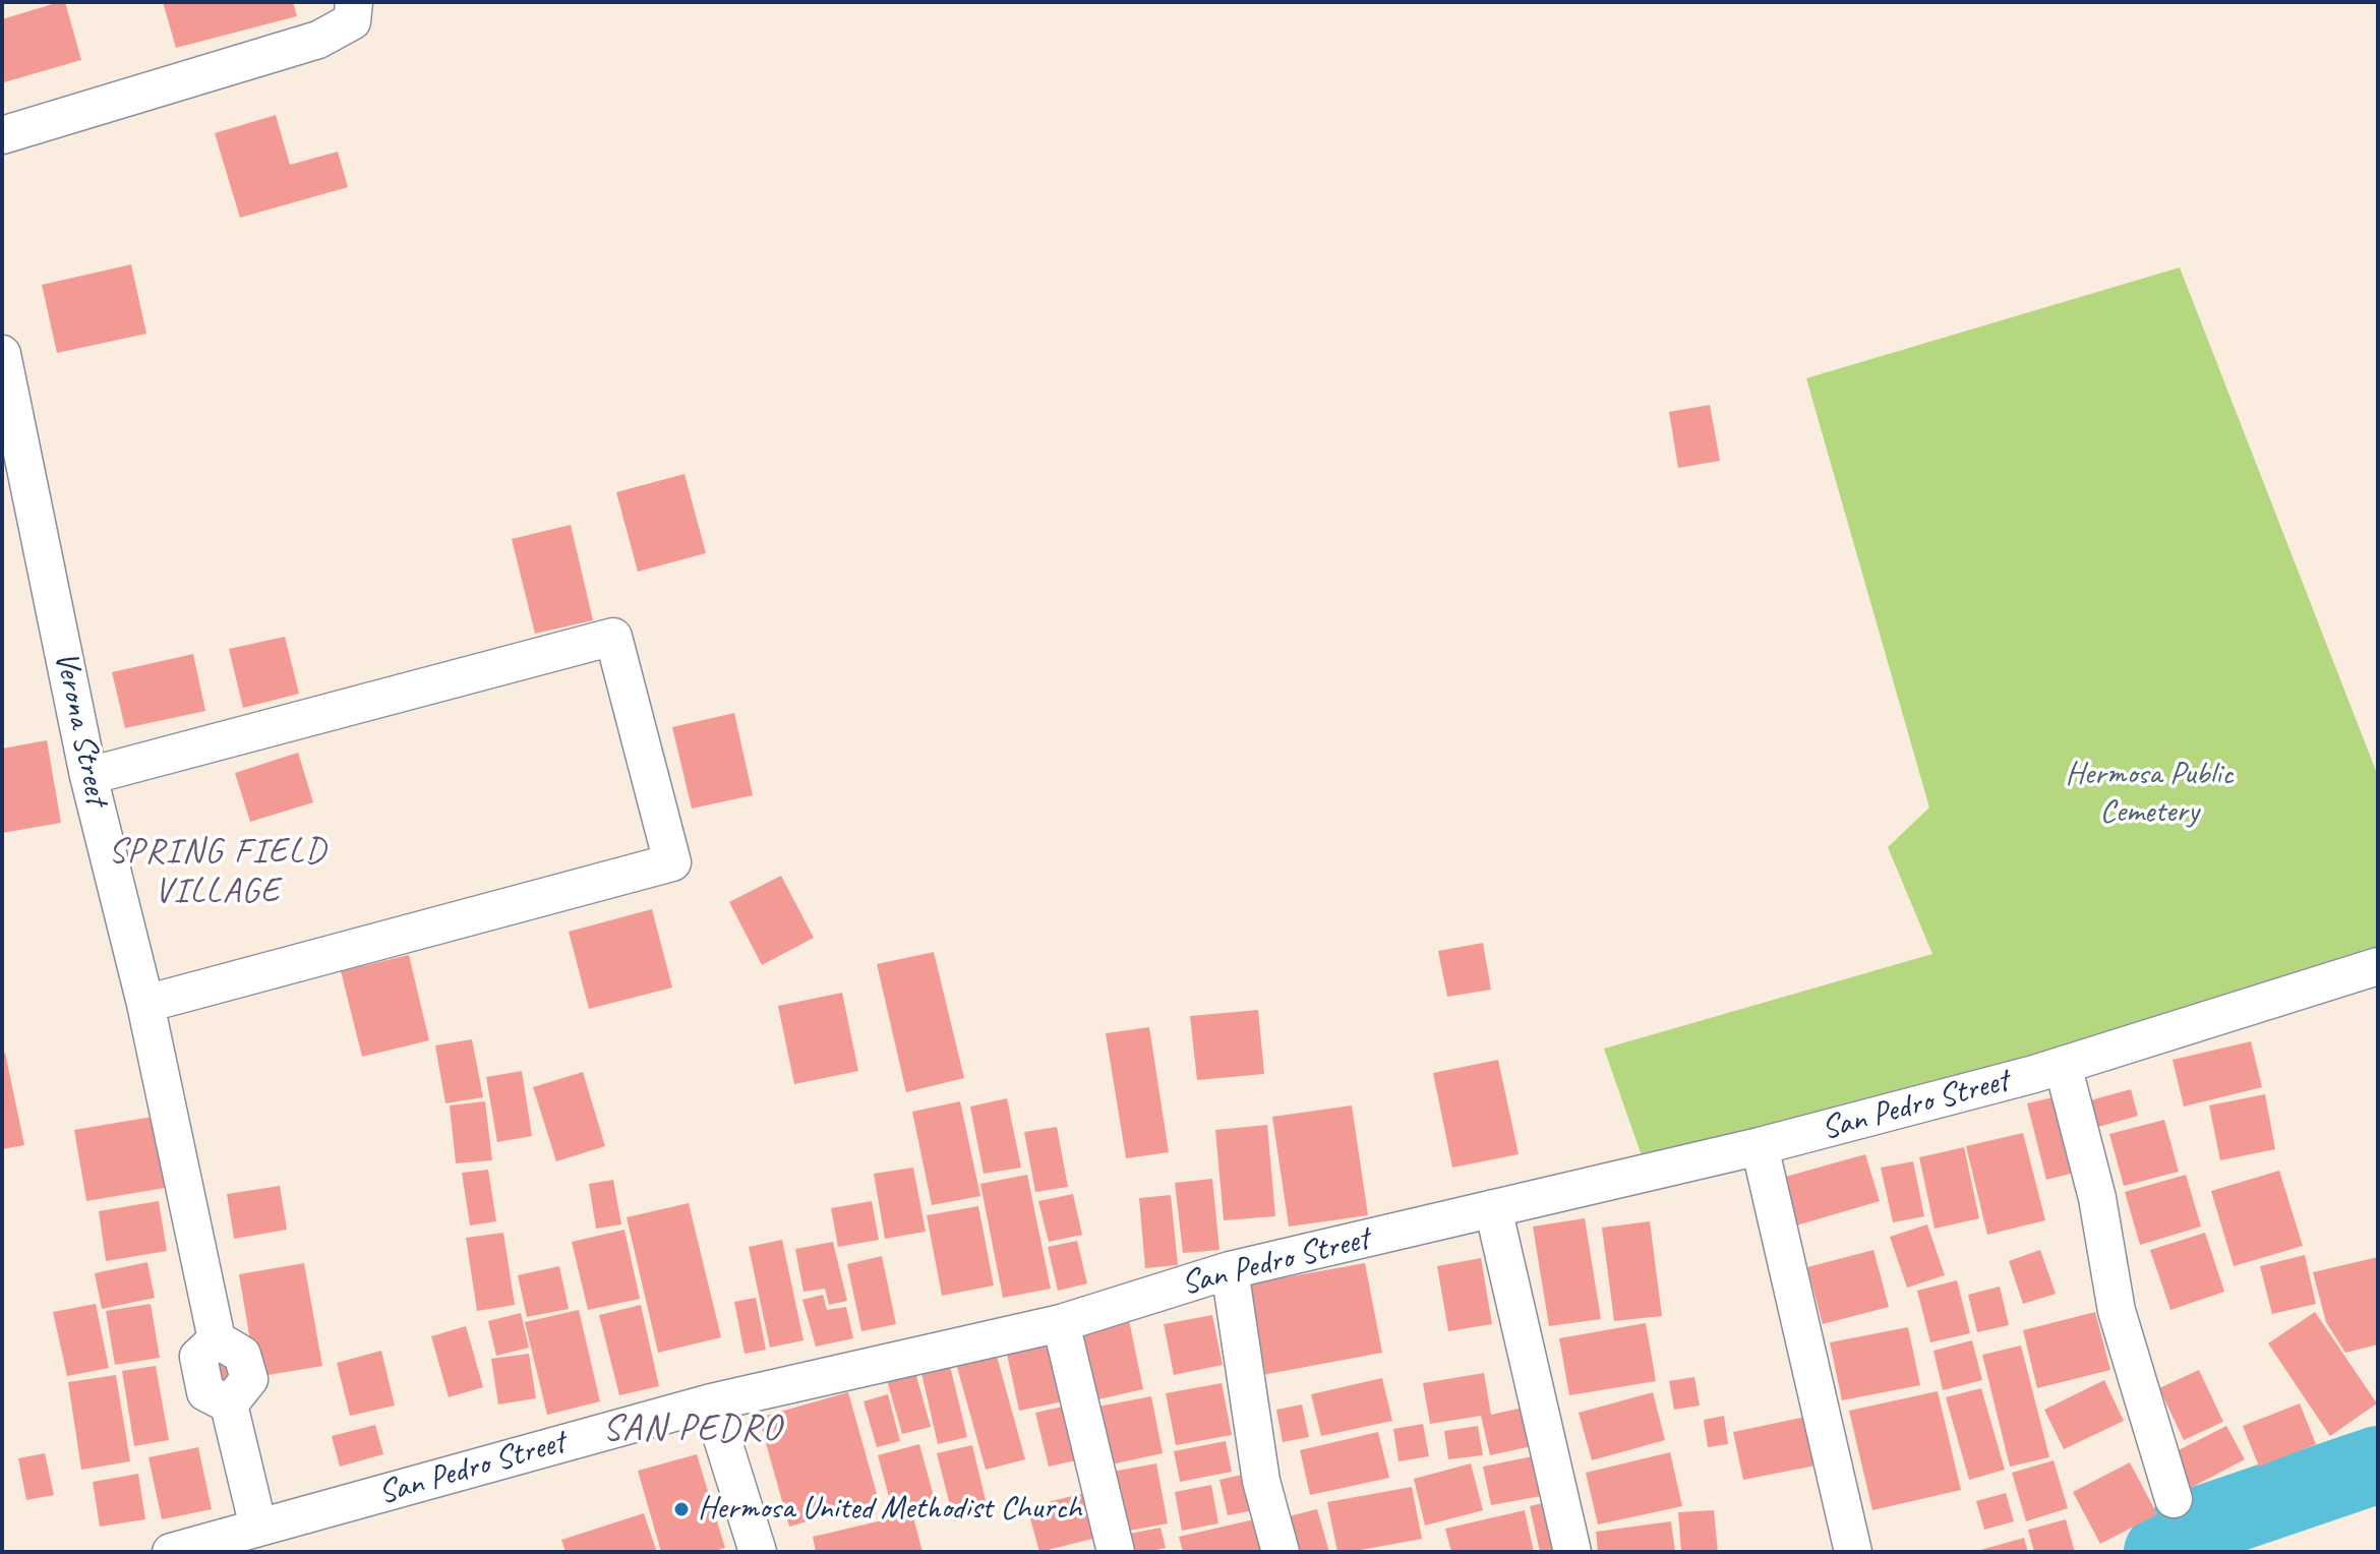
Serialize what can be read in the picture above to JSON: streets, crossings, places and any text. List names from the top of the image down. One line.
{"streets":{"street":["Verona Street","San Pedro Street"]},"crossings":[["Verona Street","San Pedro Street"]],"districts":["SPRING FIELD VILLAGE","SAN PEDRO"],"parks":["Hermosa Public Cemetery"],"places":["Hermosa United Methodist Church"]}
